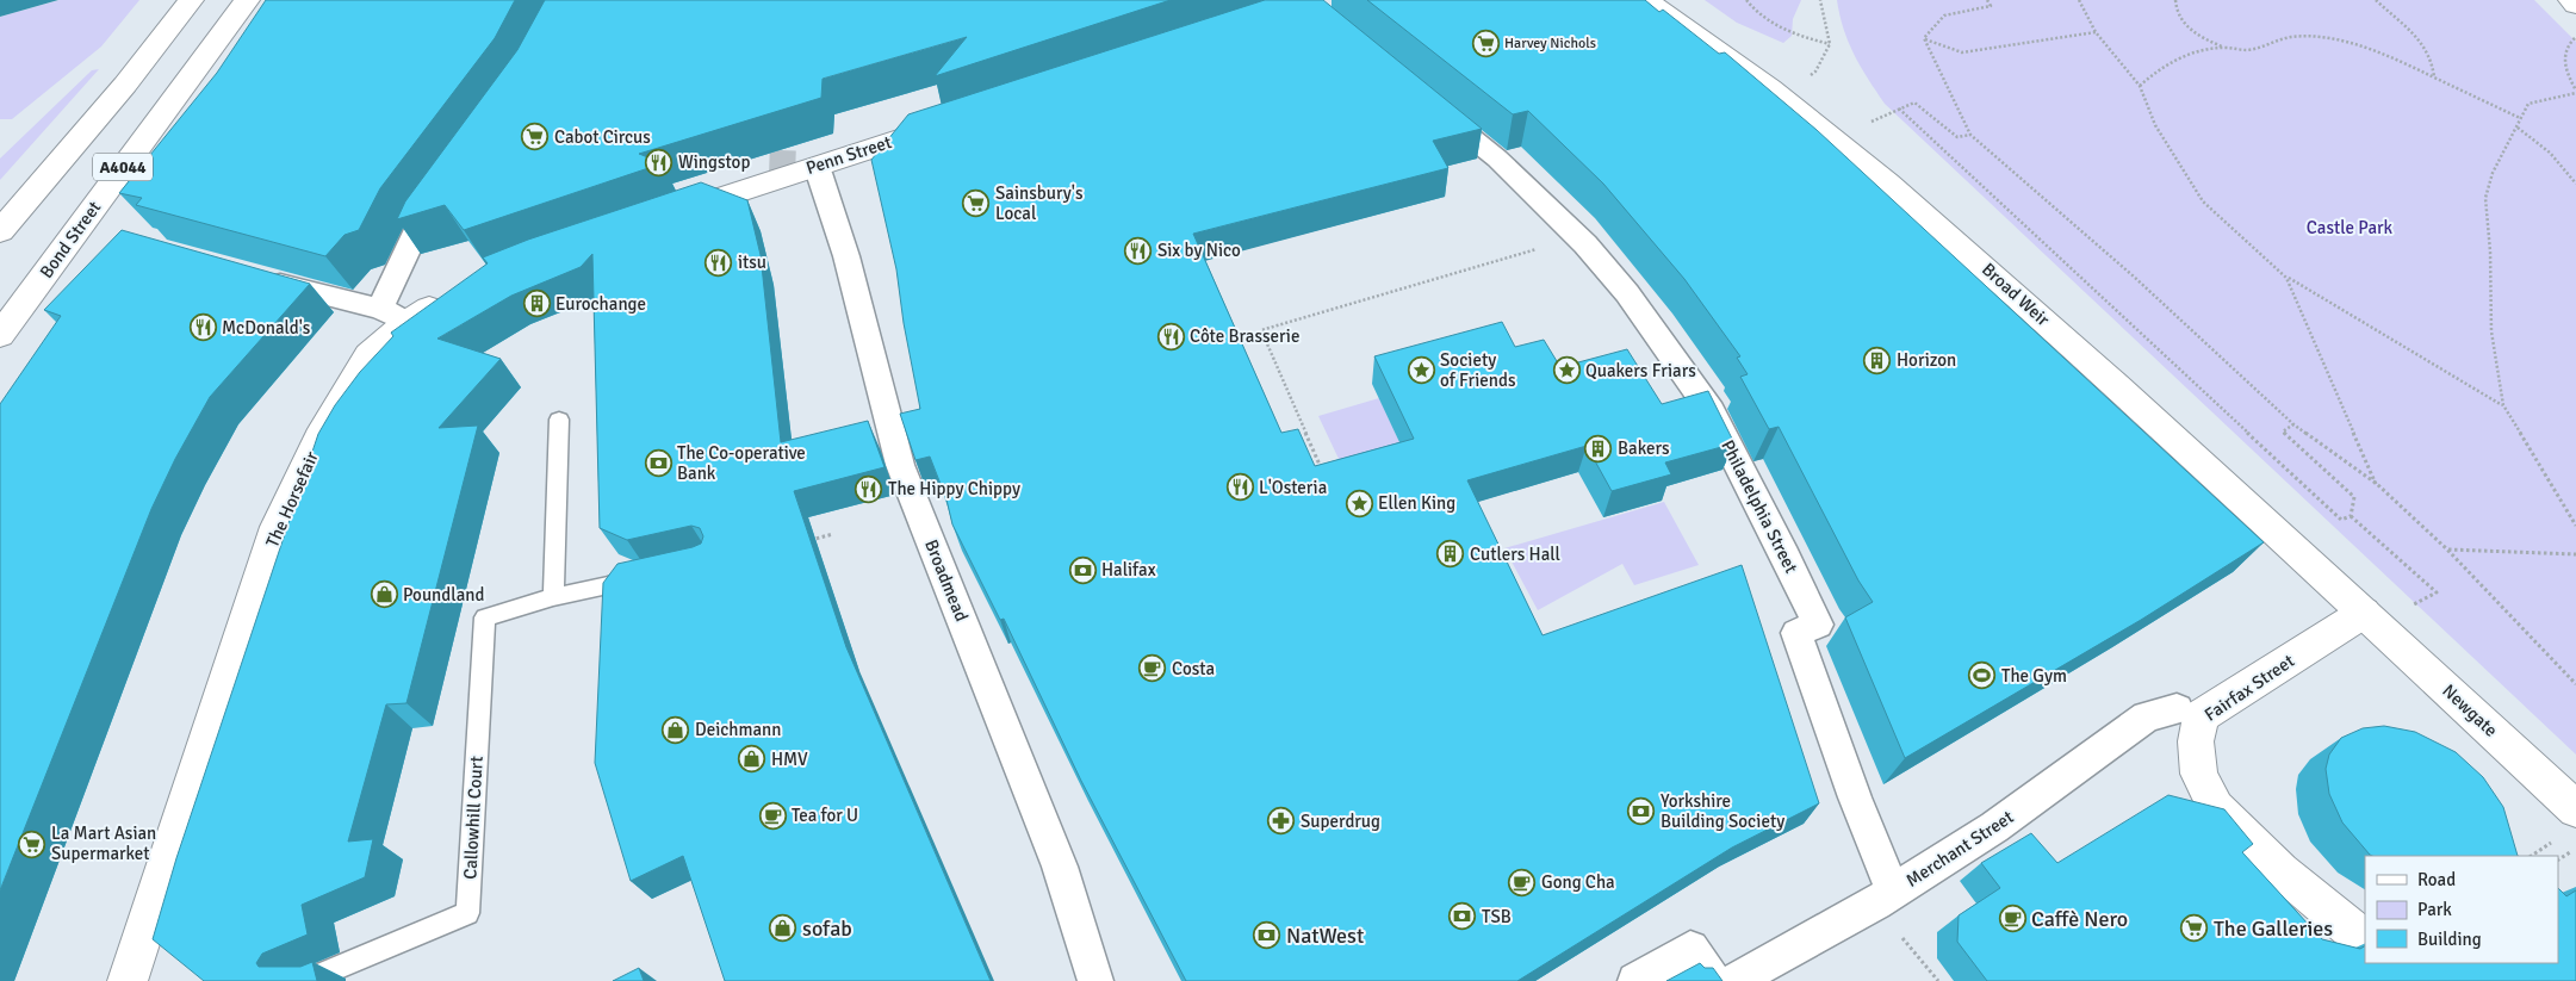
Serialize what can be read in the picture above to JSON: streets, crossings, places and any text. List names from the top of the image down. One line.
{"streets":{"main road":["Penn Street","A4044","Bond Street","Broad Weir","The Horsefair","Fairfax Street","Newgate"],"street":["Philadelphia Street","Broadmead","Merchant Street"],"lane":["Callowhill Court"]},"crossings":[["Broad Weir","Fairfax Street"],["Broad Weir","Newgate"],["Philadelphia Street","Merchant Street"],["Fairfax Street","Newgate"]],"parks":["Castle Park"],"places":{"supermarket":["Harvey Nichols","Cabot Circus","Sainsbury's Local","La Mart Asian Supermarket","The Galleries"],"restaurant":["Wingstop","Six by Nico","itsu","McDonald's","Côte Brasserie","L'Osteria","The Hippy Chippy"],"building":["Eurochange","Horizon","Bakers","Cutlers Hall"],"place":["Society of Friends","Quakers Friars","Ellen King"],"bank":["The Co-operative Bank","Halifax","Yorkshire Building Society","TSB","NatWest"],"shop":["Poundland","Deichmann","HMV","sofab"],"cafe":["Costa","Tea for U","Gong Cha","Caffè Nero"],"sports":["The Gym"],"pharmacy":["Superdrug"]},"legend":["Road","Park","Building"]}
